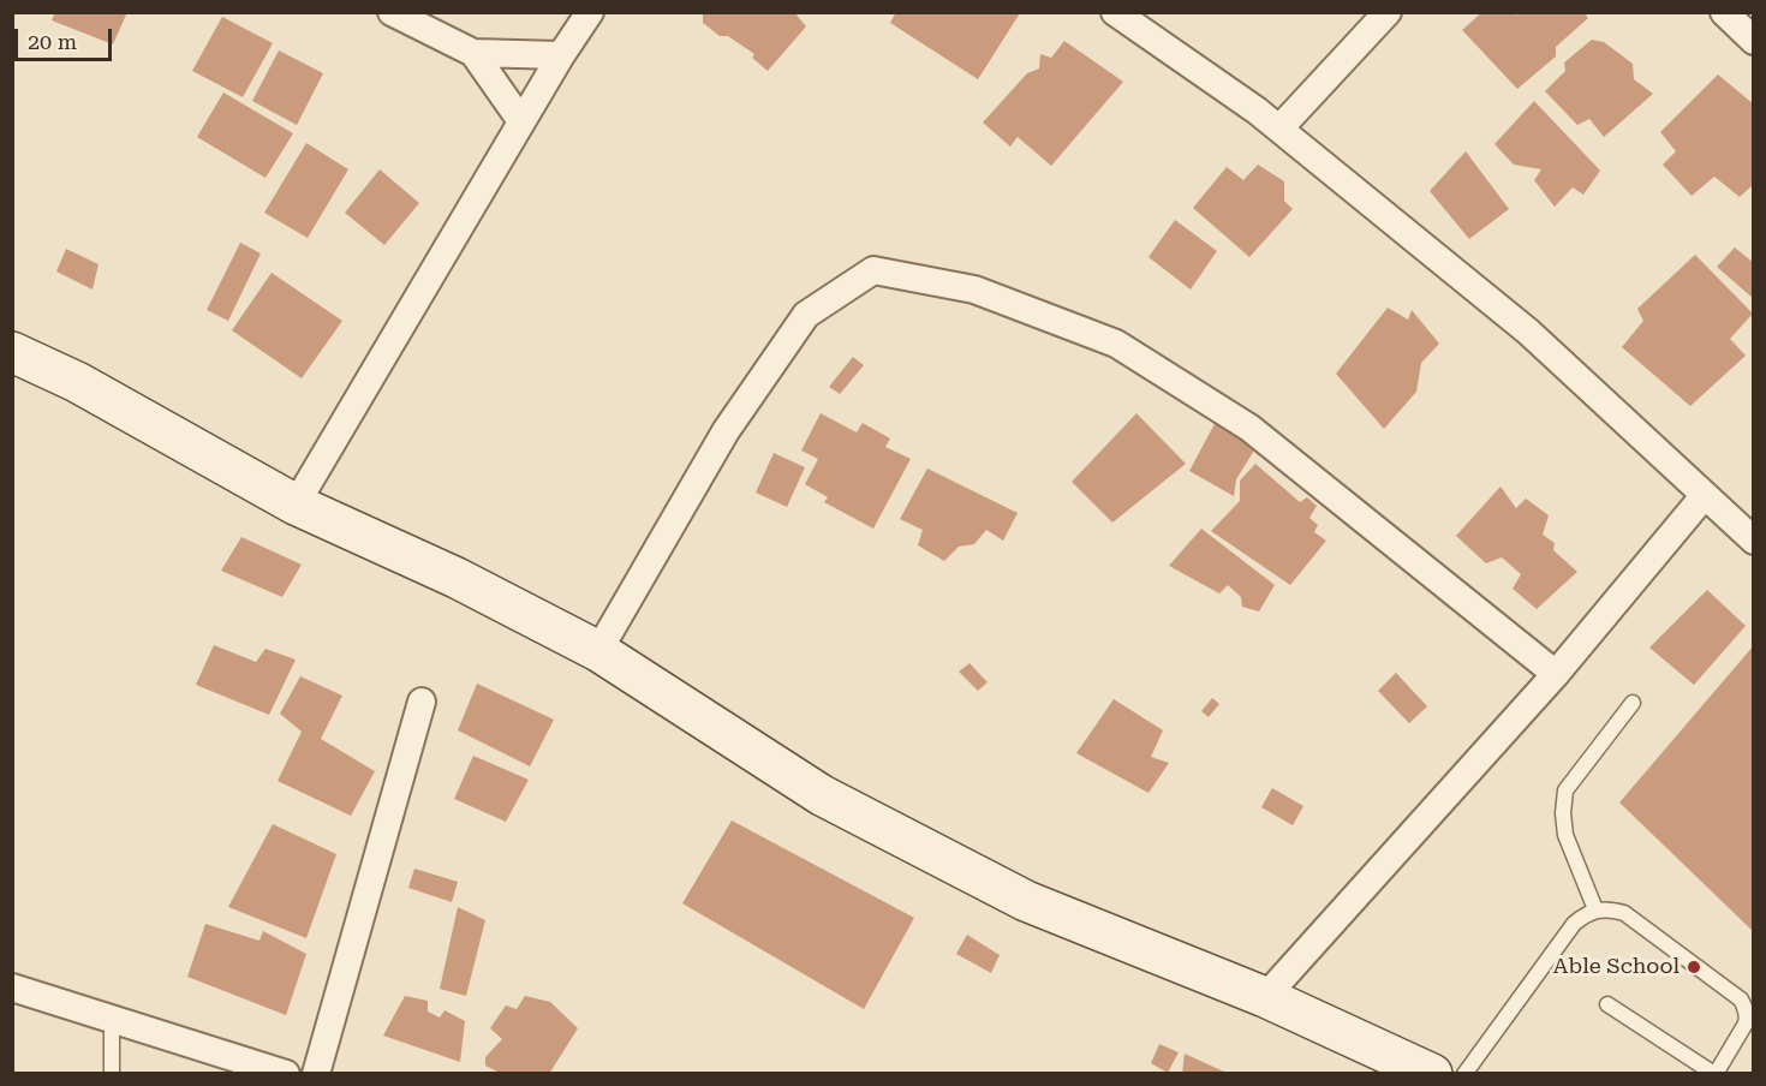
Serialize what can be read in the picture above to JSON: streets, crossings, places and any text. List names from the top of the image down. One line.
{"places":["Able School"],"scale_bar":"20 m"}
